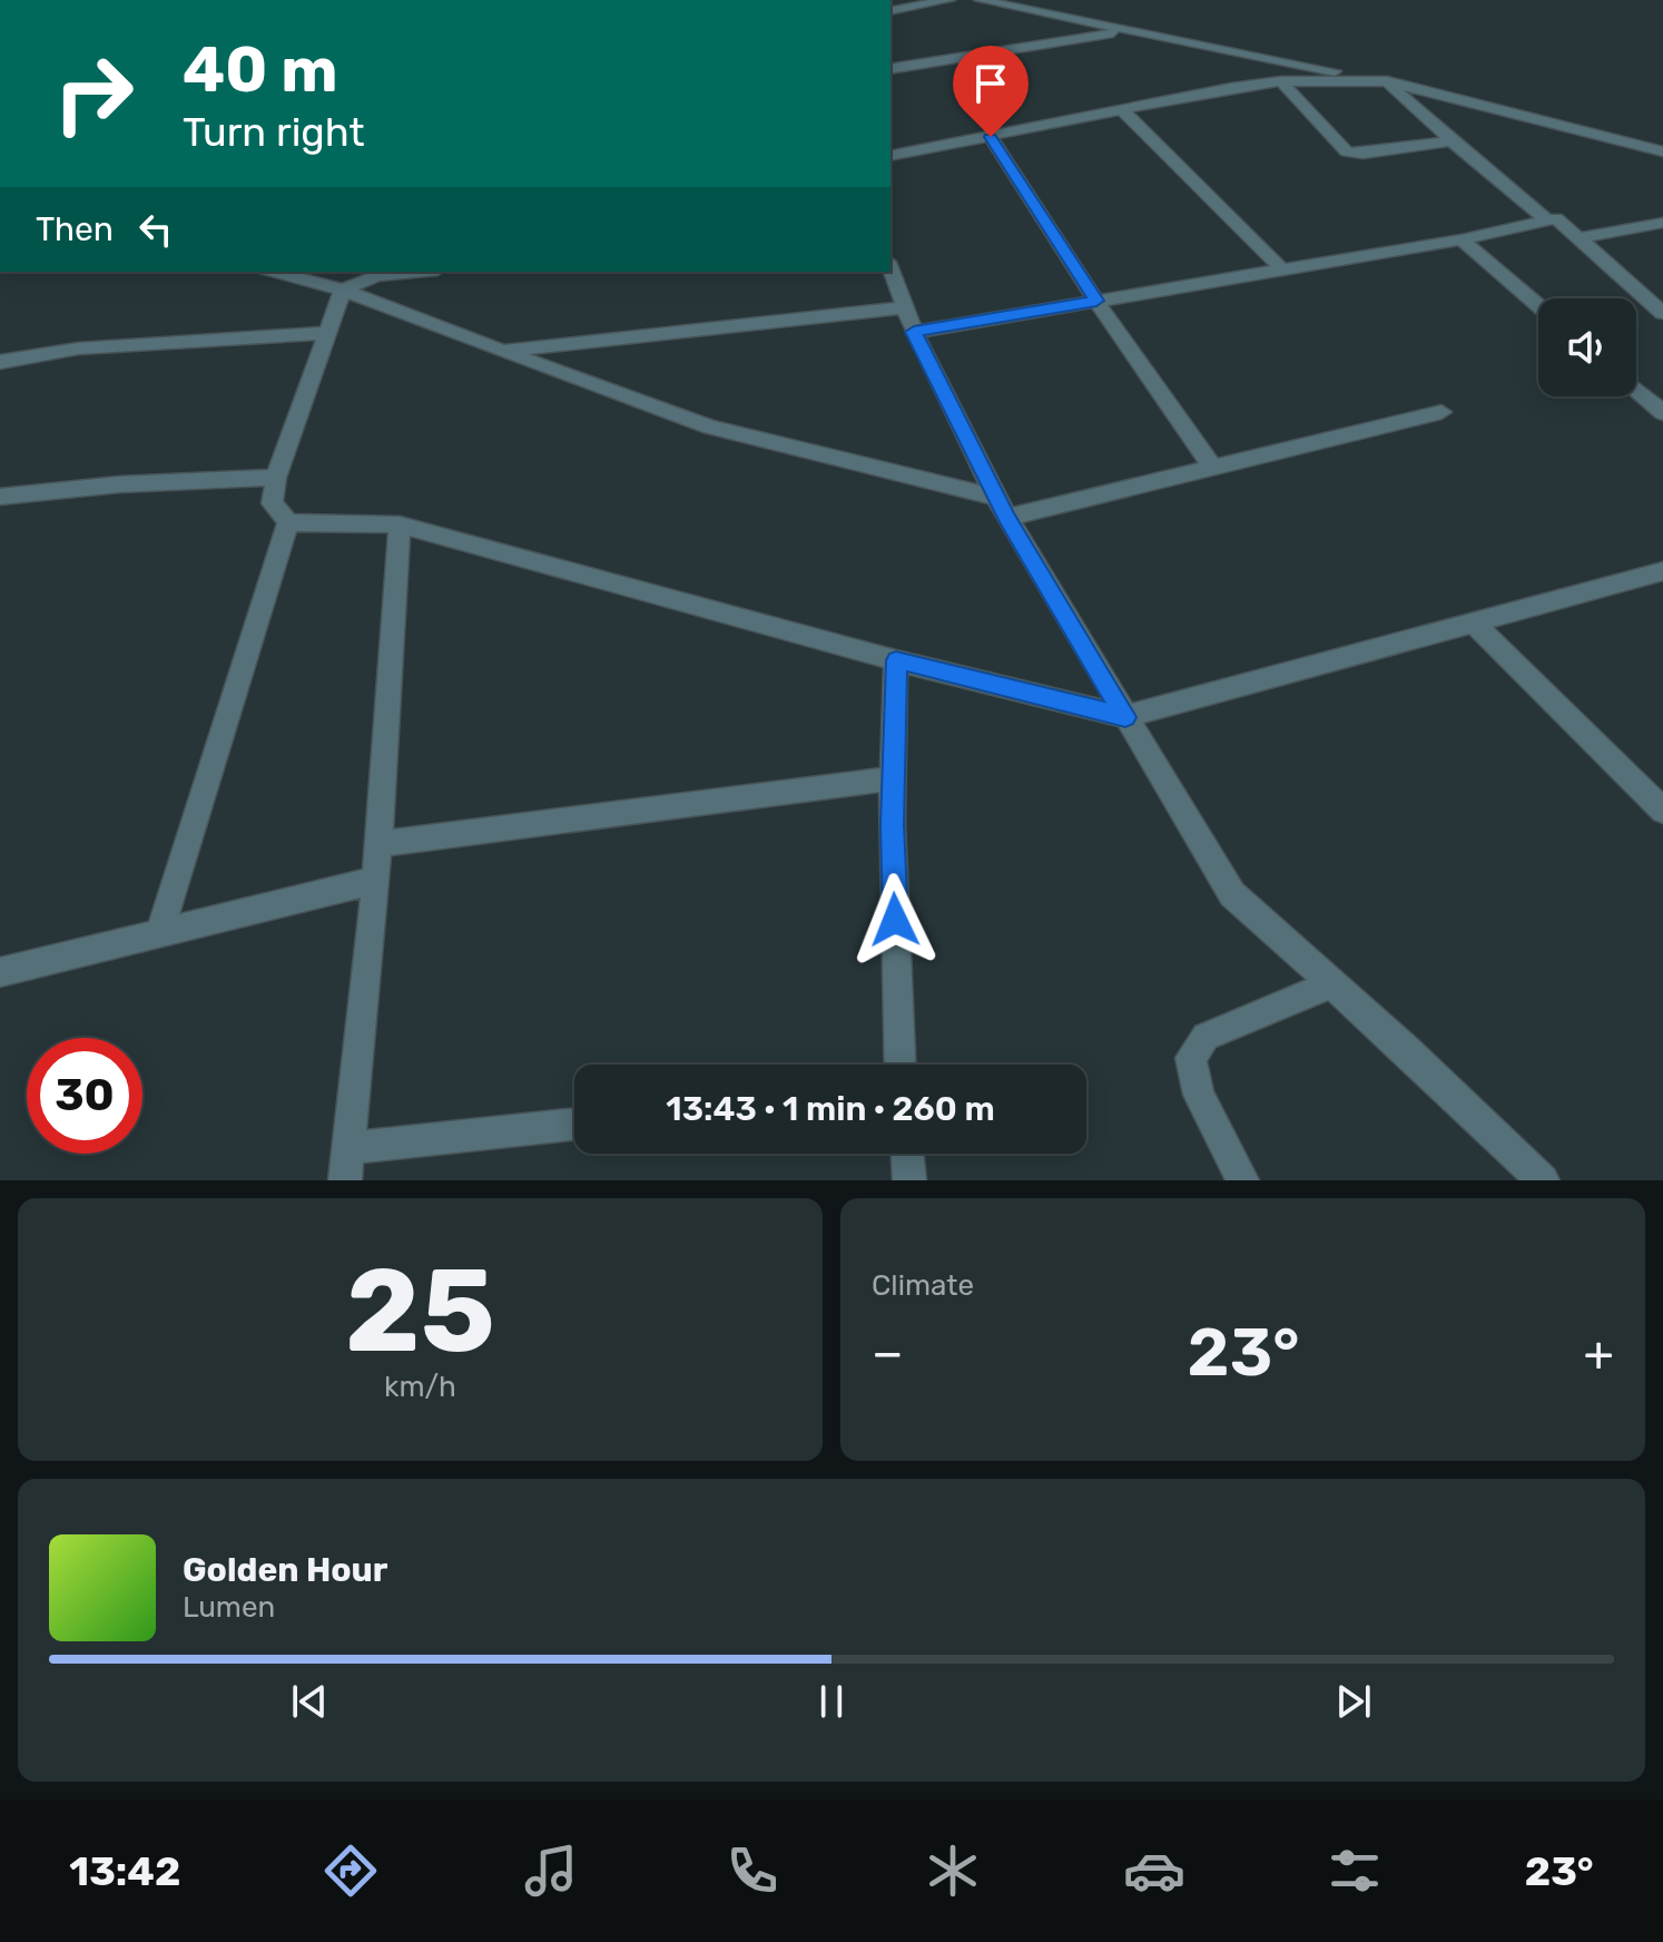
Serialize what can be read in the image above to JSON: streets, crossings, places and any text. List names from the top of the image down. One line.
{"page":{"turn":["40 m","Turn right"],"then":"Then","limit":"30","trip":"13:43 · 1 min · 260 m","tile":[["25","km/h"],"Climate"],"heat":["−","23°","+"],"song":["Golden Hour","Lumen"],"tabs":["13:42","23°"]}}
